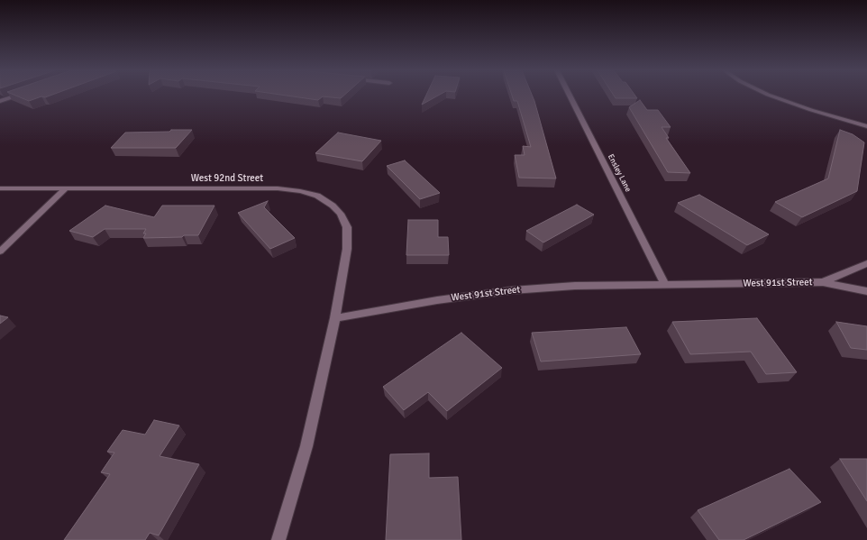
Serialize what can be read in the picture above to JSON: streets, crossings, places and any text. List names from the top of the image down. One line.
{"streets":{"street":["Ensley Lane","West 92nd Street","West 91st Street"]},"crossings":[["Ensley Lane","West 91st Street"],["West 92nd Street","West 91st Street"]]}
